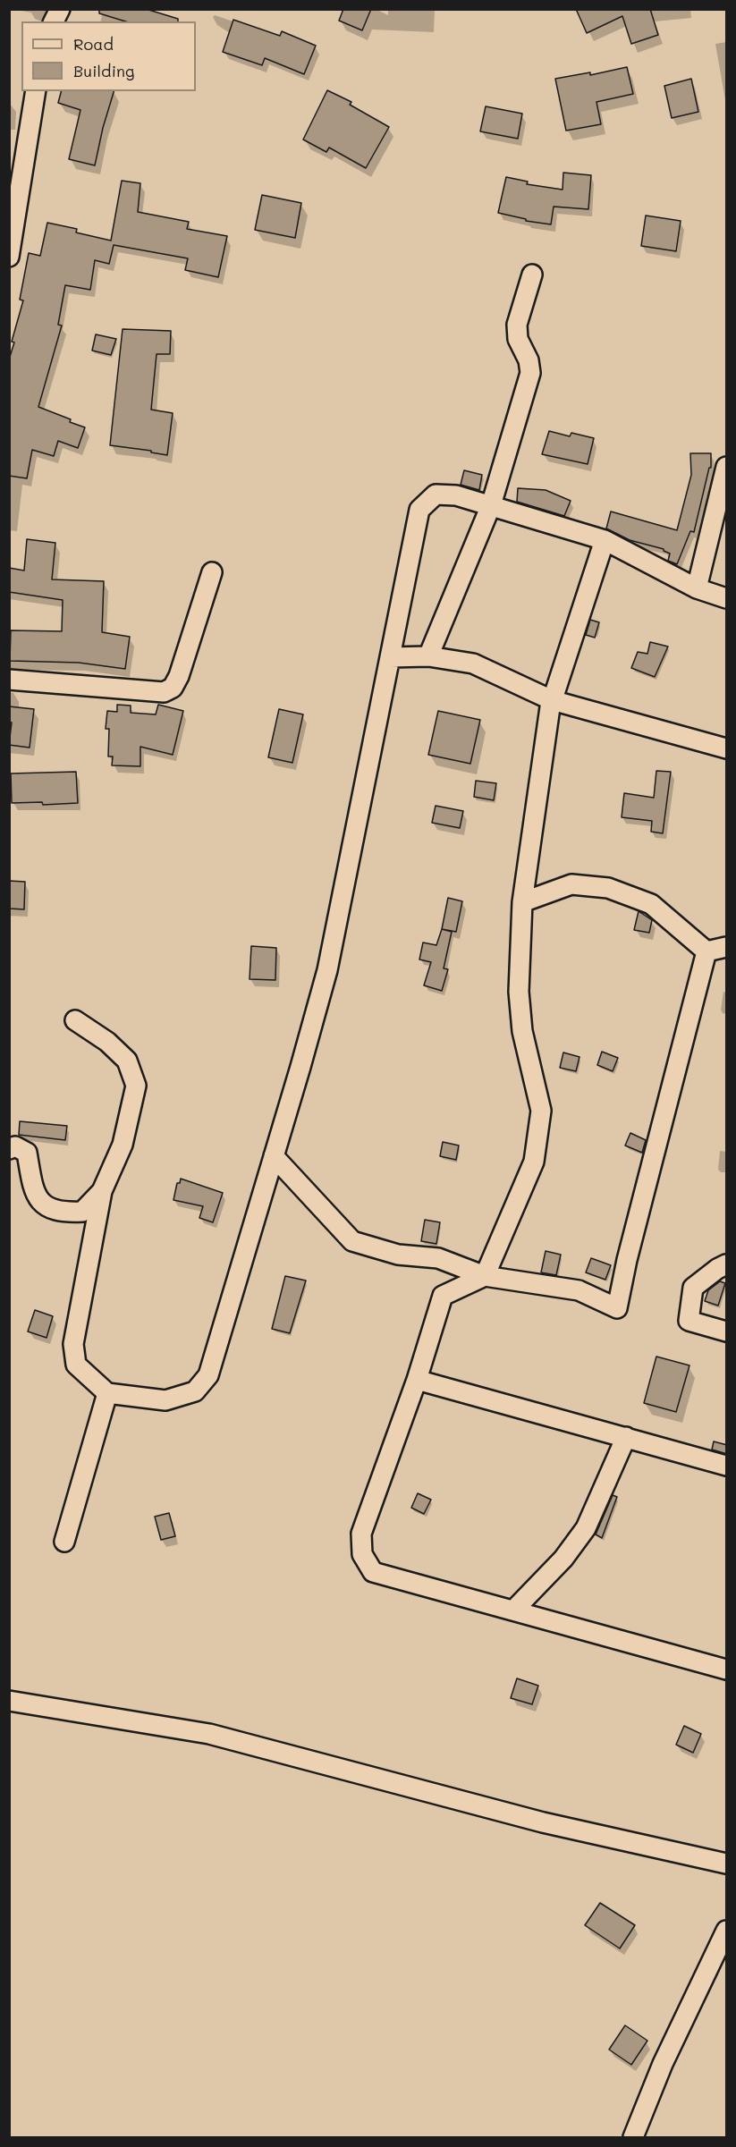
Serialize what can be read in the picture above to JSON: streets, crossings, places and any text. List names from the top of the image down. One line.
{"legend":["Road","Building"]}
